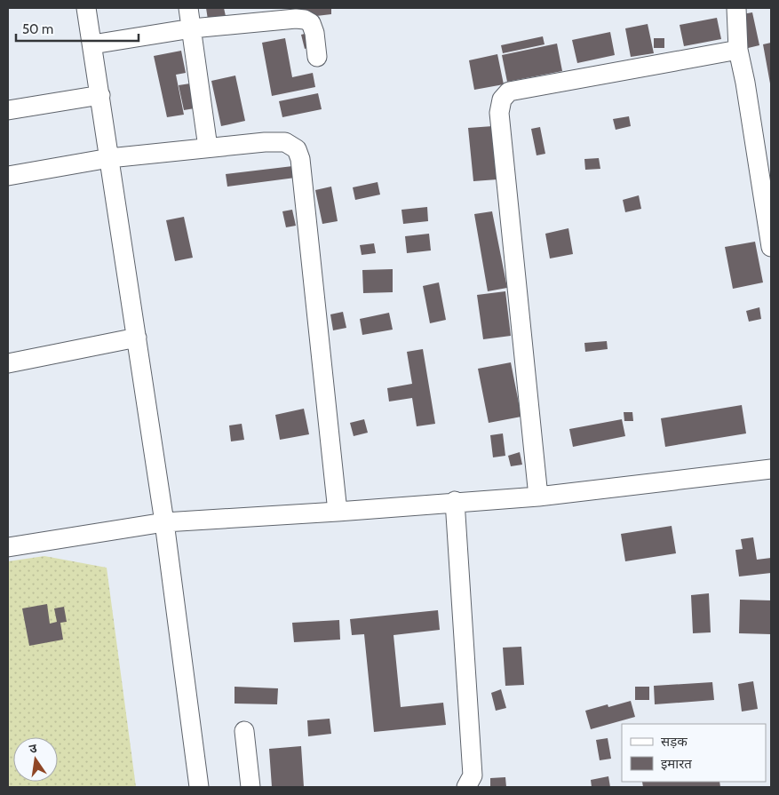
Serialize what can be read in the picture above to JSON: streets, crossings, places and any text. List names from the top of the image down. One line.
{"legend":["सड़क","इमारत"],"scale_bar":"50 m","north":"top"}
